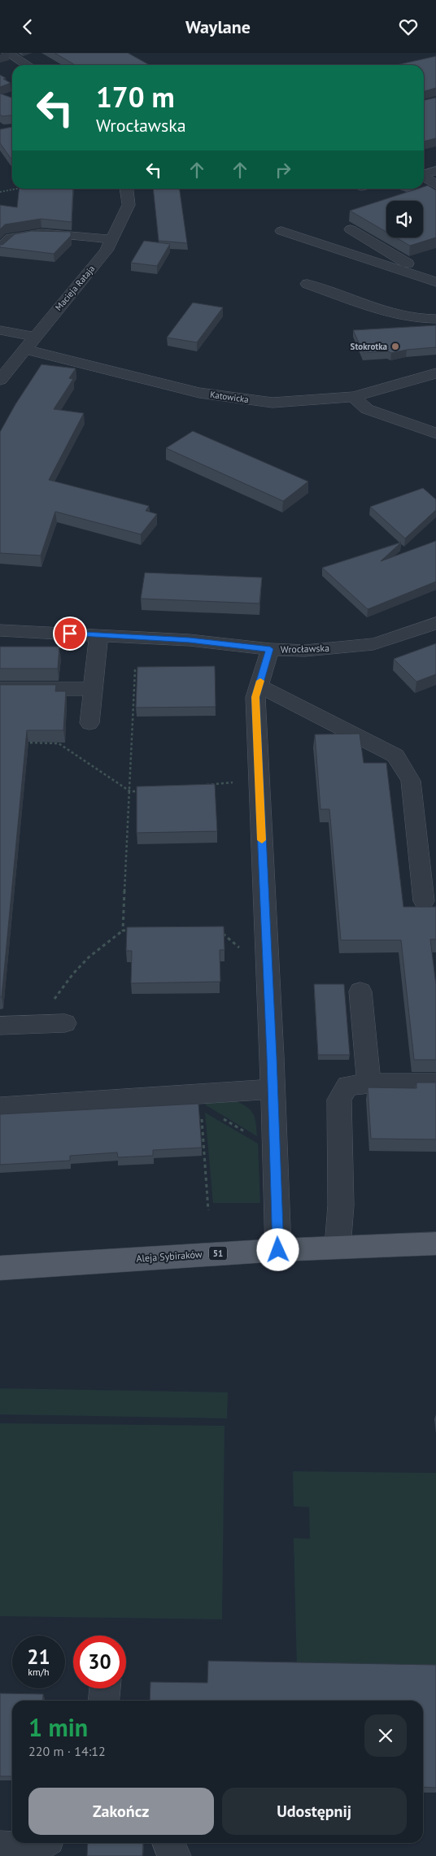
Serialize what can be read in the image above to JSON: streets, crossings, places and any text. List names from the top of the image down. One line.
{"streets":{"main road":["51","Aleja Sybiraków"],"street":["Macieja Rataja","Katowicka","Wrocławska"]},"crossings":[["Macieja Rataja","Katowicka"]],"places":["Stokrotka"],"page":{"header":"Waylane","turn":["170 m","Wrocławska"],"speed":"21 km/h","limit":"30","heading":["1 min","220 m · 14:12"],"buttons":["Zakończ","Udostępnij"]}}
